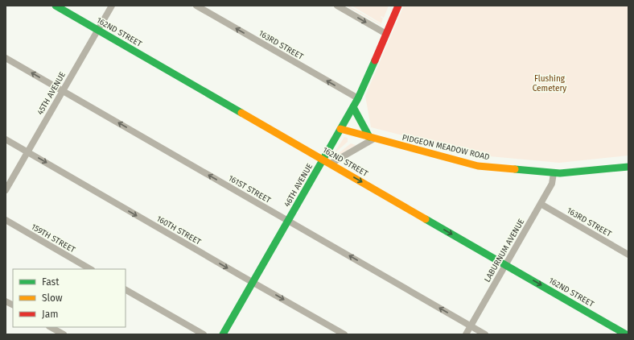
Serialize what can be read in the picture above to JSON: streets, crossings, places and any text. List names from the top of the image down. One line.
{"streets":{"street":["162ND STREET","163RD STREET","45TH AVENUE","PIDGEON MEADOW ROAD","46TH AVENUE","161ST STREET","160TH STREET","159TH STREET","LABURNUM AVENUE"]},"crossings":[["162ND STREET","45TH AVENUE"],["162ND STREET","46TH AVENUE"],["162ND STREET","LABURNUM AVENUE"],["163RD STREET","46TH AVENUE"],["163RD STREET","LABURNUM AVENUE"],["45TH AVENUE","161ST STREET"],["45TH AVENUE","160TH STREET"],["PIDGEON MEADOW ROAD","46TH AVENUE"],["PIDGEON MEADOW ROAD","LABURNUM AVENUE"],["46TH AVENUE","161ST STREET"],["46TH AVENUE","160TH STREET"],["161ST STREET","LABURNUM AVENUE"]],"one_way":["162ND STREET","163RD STREET","161ST STREET","160TH STREET"],"parks":["Flushing Cemetery"],"legend":["Fast","Slow","Jam"]}
